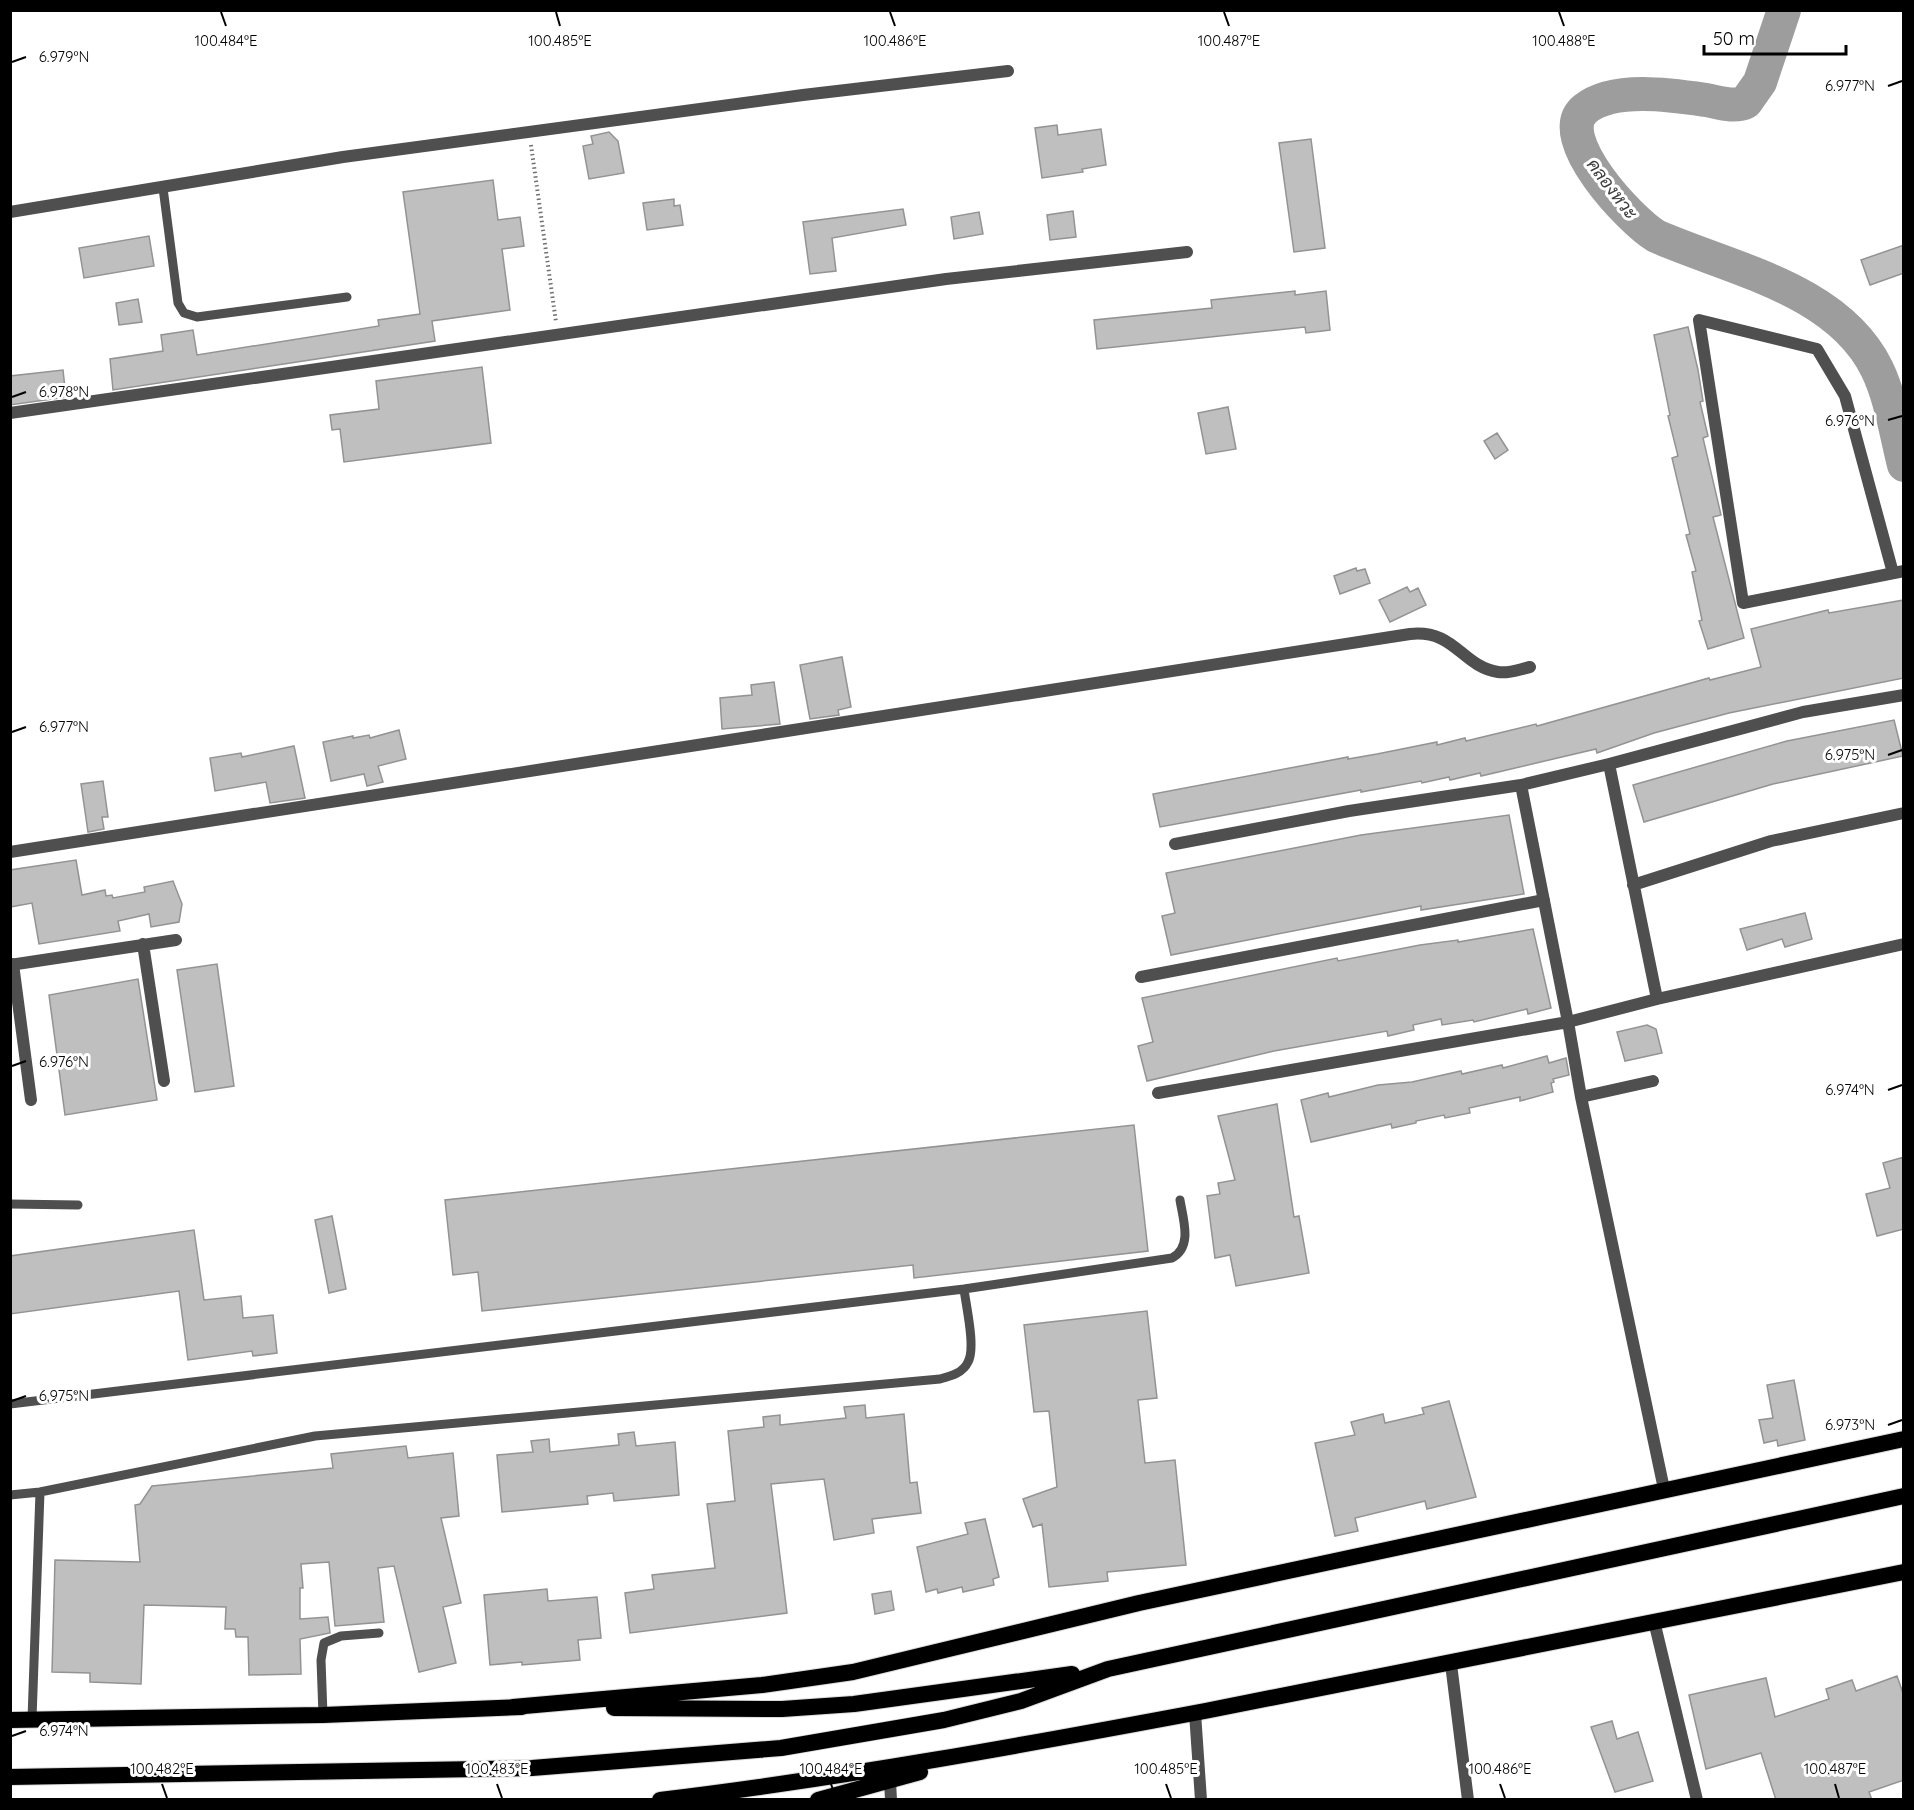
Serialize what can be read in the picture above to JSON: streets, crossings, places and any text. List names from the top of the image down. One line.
{"water":["คลองหวะ"],"scale_bar":"50 m","coordinates":["100.484°E","100.485°E","100.486°E","100.487°E","100.488°E","6.979°N","6.977°N","6.978°N","6.976°N","6.975°N","6.974°N","6.973°N","100.482°E","100.483°E"]}
